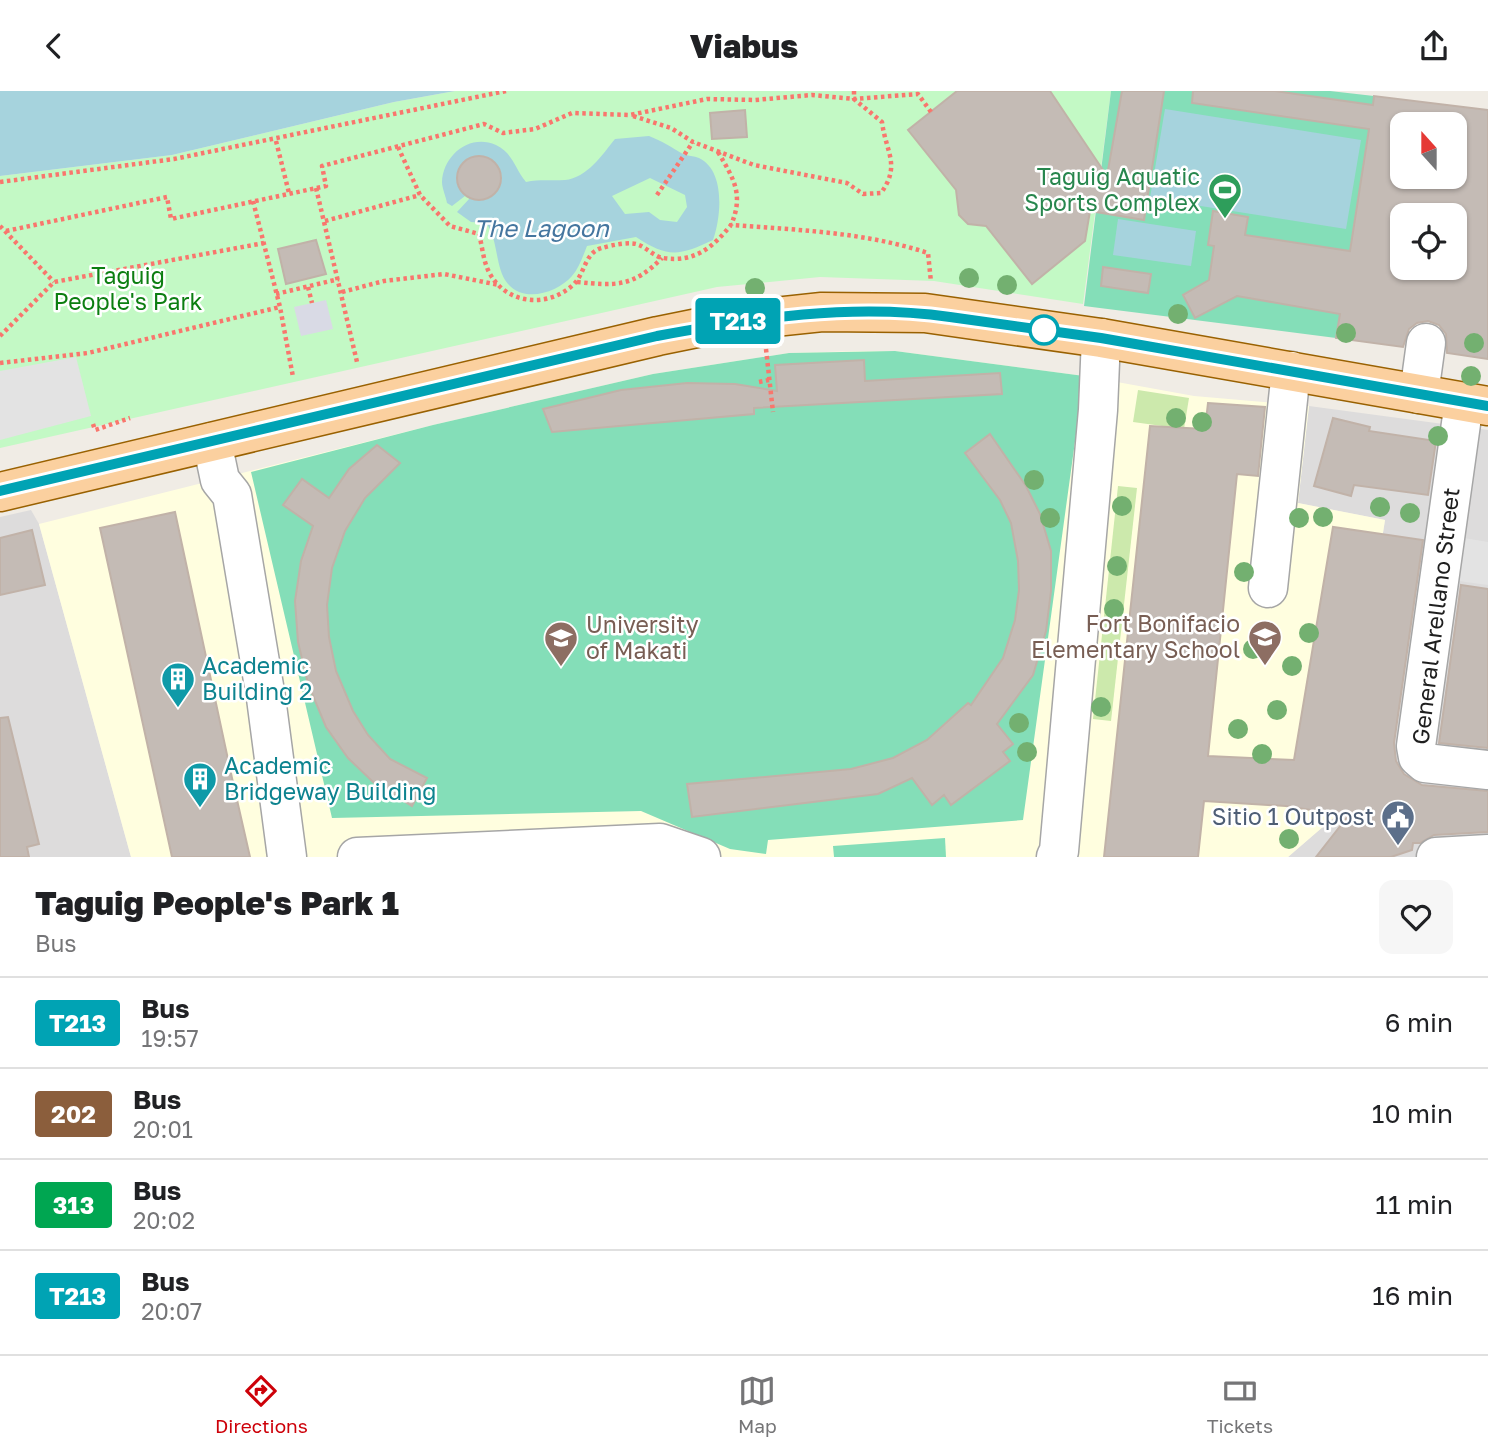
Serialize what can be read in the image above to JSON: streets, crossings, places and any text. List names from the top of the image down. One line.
{"streets":{"street":["General Arellano Street"]},"water":["The Lagoon"],"parks":["Taguig People's Park"],"places":{"sports":["Taguig Aquatic Sports Complex"],"school or university":["Fort Bonifacio Elementary School","University of Makati"],"building":["Academic Building 2","Academic Bridgeway Building"],"public building":["Sitio 1 Outpost"]},"lines":["bus line T213"],"north":"top","page":{"header":"Viabus","on_map":"T213","heading":["Taguig People's Park 1","Bus"],"list":[{"mark":"T213","name":"Bus","note":"19:57","value":"6 min"},{"mark":"202","name":"Bus","note":"20:01","value":"10 min"},{"mark":"313","name":"Bus","note":"20:02","value":"11 min"},{"mark":"T213","name":"Bus","note":"20:07","value":"16 min"}],"tabs":["Directions","Map","Tickets"]}}
